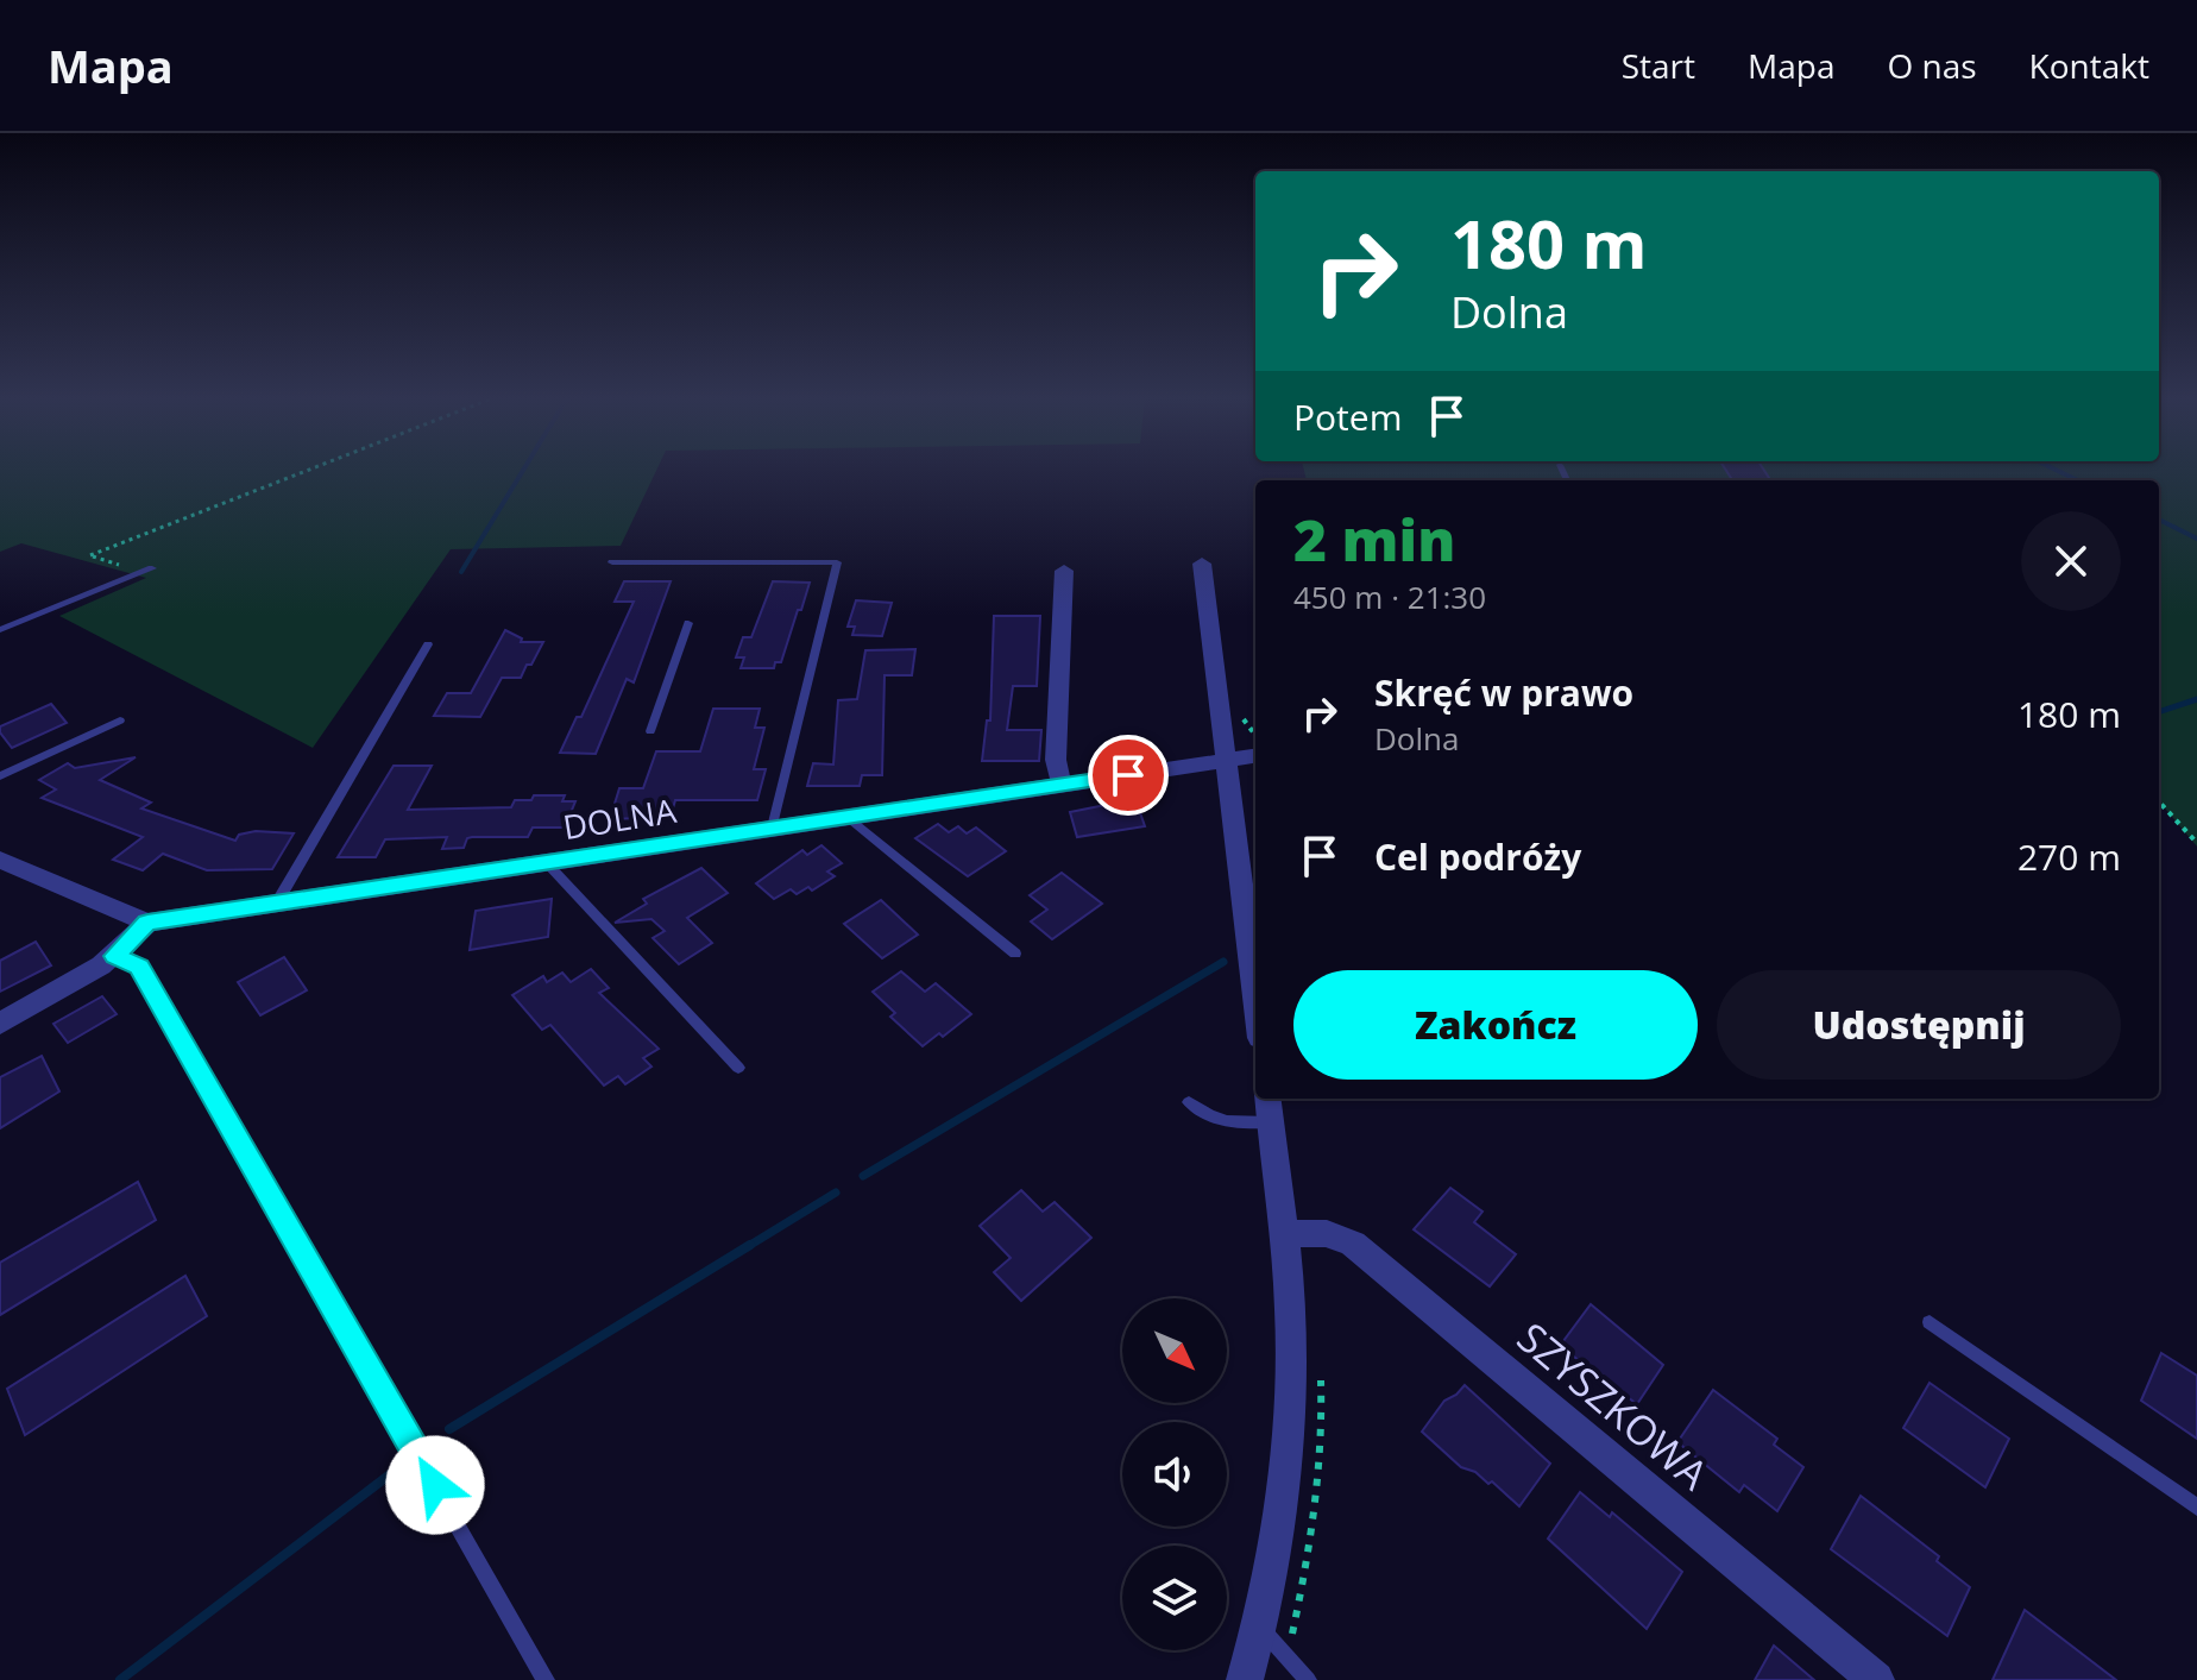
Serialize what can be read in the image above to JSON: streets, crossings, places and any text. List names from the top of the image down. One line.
{"streets":{"street":["DOLNA","SZYSZKOWA"]},"north":"bottom right","page":{"header":"Mapa","nav":["Start","Mapa","O nas","Kontakt"],"turn":["180 m","Dolna"],"then":"Potem","heading":["2 min","450 m · 21:30"],"list":[{"name":"Skręć w prawo","note":"Dolna","value":"180 m"},{"name":"Cel podróży","value":"270 m"}],"buttons":["Zakończ","Udostępnij"]}}
